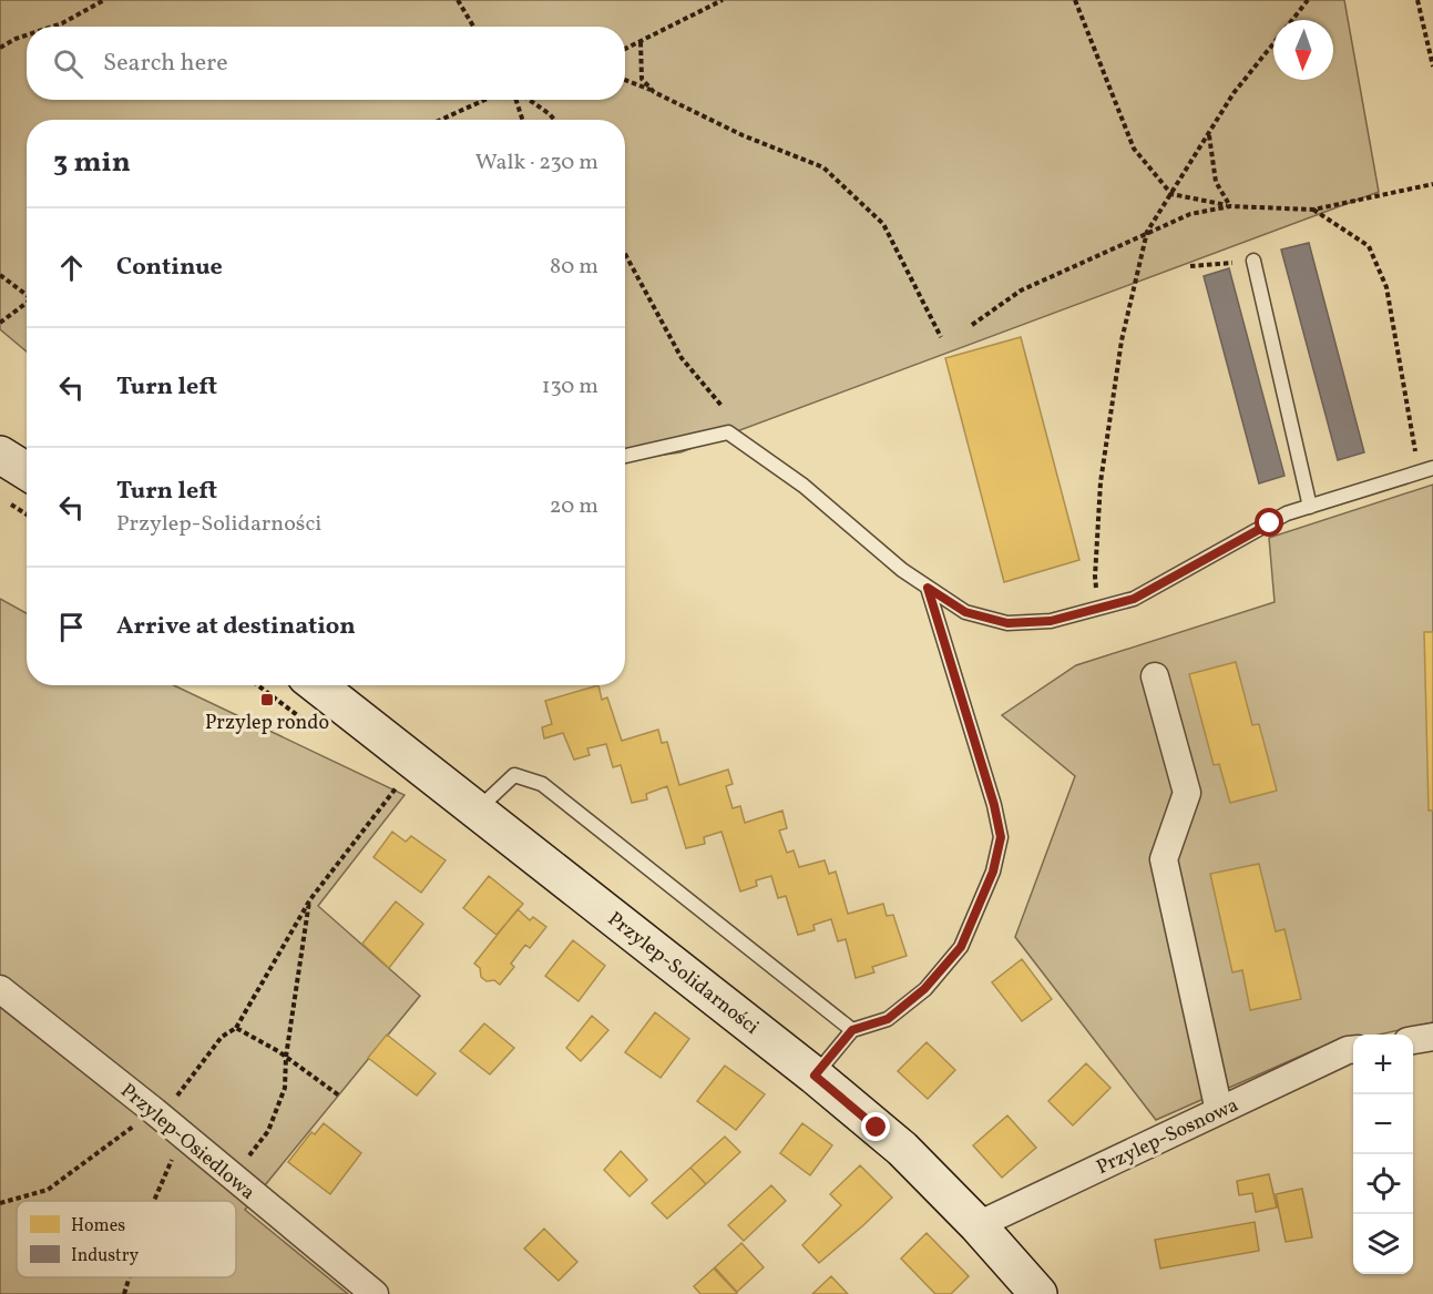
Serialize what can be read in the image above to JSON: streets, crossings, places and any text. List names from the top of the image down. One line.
{"streets":{"main road":["Przylep-Solidarności"],"street":["Przylep-Sosnowa","Przylep-Osiedlowa"]},"crossings":[["Przylep-Solidarności","Przylep-Sosnowa"]],"places":{"transit":["Przylep rondo"]},"legend":["Homes","Industry"],"north":"bottom","page":{"search":"Search here","heading":["3 min","Walk · 230 m"],"list":[["Continue","80 m"],["Turn left","130 m"],["Turn left","Przylep-Solidarności","20 m"],"Arrive at destination"],"map_buttons":["+","−"]}}
